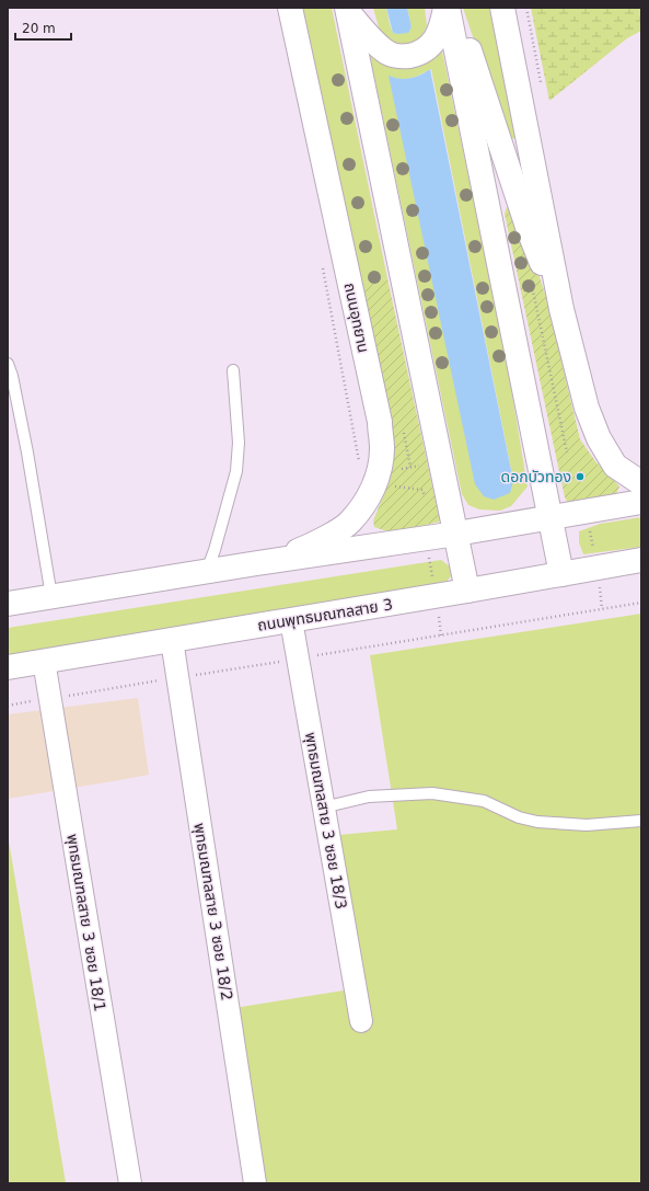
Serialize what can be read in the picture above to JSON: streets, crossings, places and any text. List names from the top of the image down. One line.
{"streets":{"main road":["ถนนอุทยาน","ถนนพุทธมณฑลสาย 3"],"street":["พุทธมณฑลสาย 3 ซอย 18/3","พุทธมณฑลสาย 3 ซอย 18/2","พุทธมณฑลสาย 3 ซอย 18/1"]},"crossings":[["ถนนพุทธมณฑลสาย 3","พุทธมณฑลสาย 3 ซอย 18/3"],["ถนนพุทธมณฑลสาย 3","พุทธมณฑลสาย 3 ซอย 18/2"],["ถนนพุทธมณฑลสาย 3","พุทธมณฑลสาย 3 ซอย 18/1"]],"places":["ดอกบัวทอง"],"scale_bar":"20 m"}
